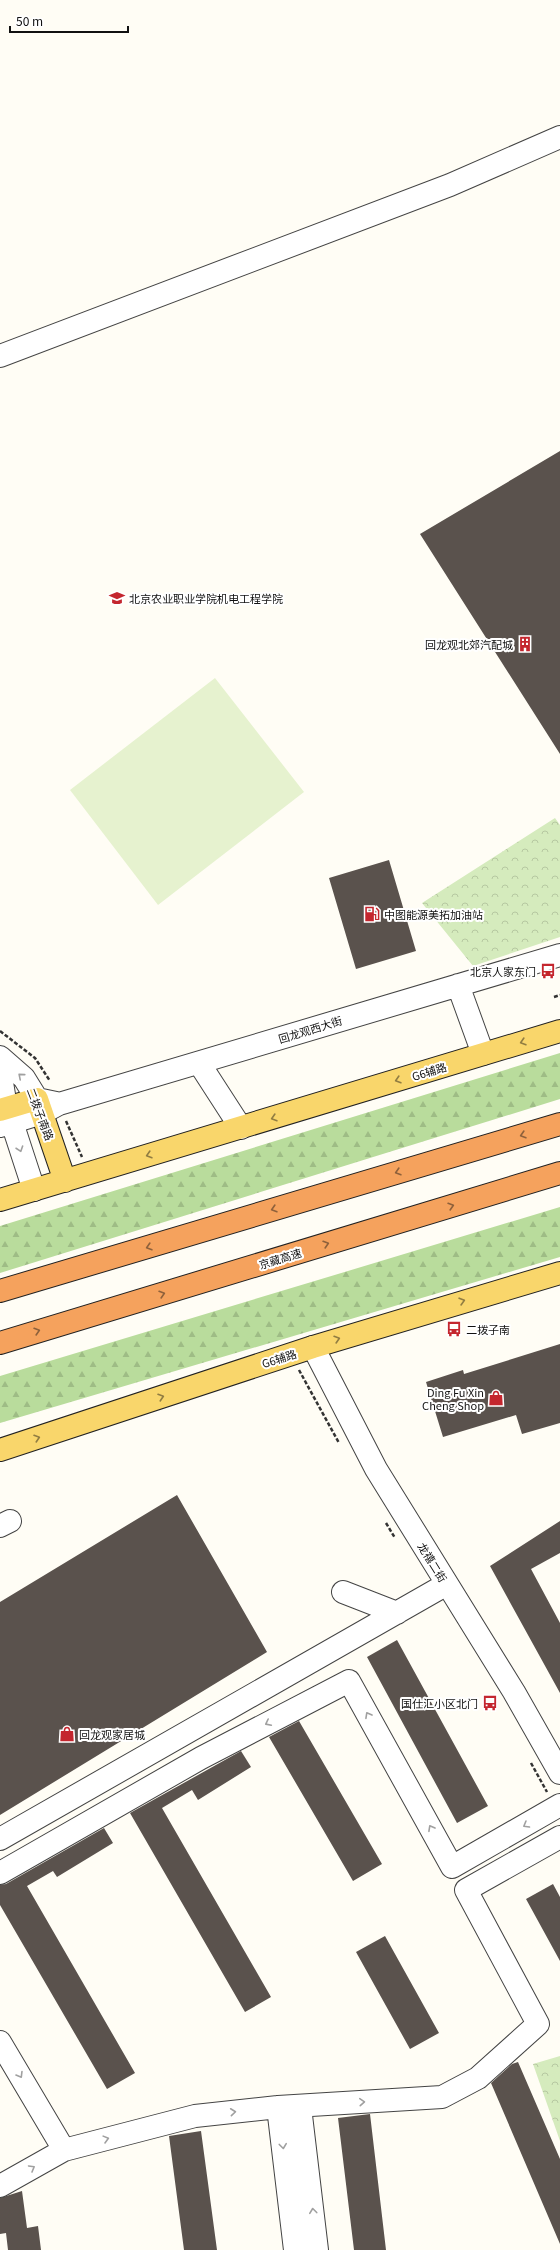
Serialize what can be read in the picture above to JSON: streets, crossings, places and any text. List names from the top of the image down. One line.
{"streets":{"highway":["京藏高速"],"main road":["回龙观西大街","G6辅路","二拨子南路"],"street":["龙禧二街"]},"crossings":[["回龙观西大街","二拨子南路"],["G6辅路","二拨子南路"],["G6辅路","龙禧二街"]],"one_way":["二拨子南路"],"places":{"school or university":["北京农业职业学院机电工程学院"],"building":["回龙观北郊汽配城"],"fuel station":["中图能源美拓加油站"],"bus stop":["北京人家东门","二拨子南","国仕汇小区北门"],"shop":["Ding Fu Xin Cheng Shop","回龙观家居城"]},"scale_bar":"50 m"}
